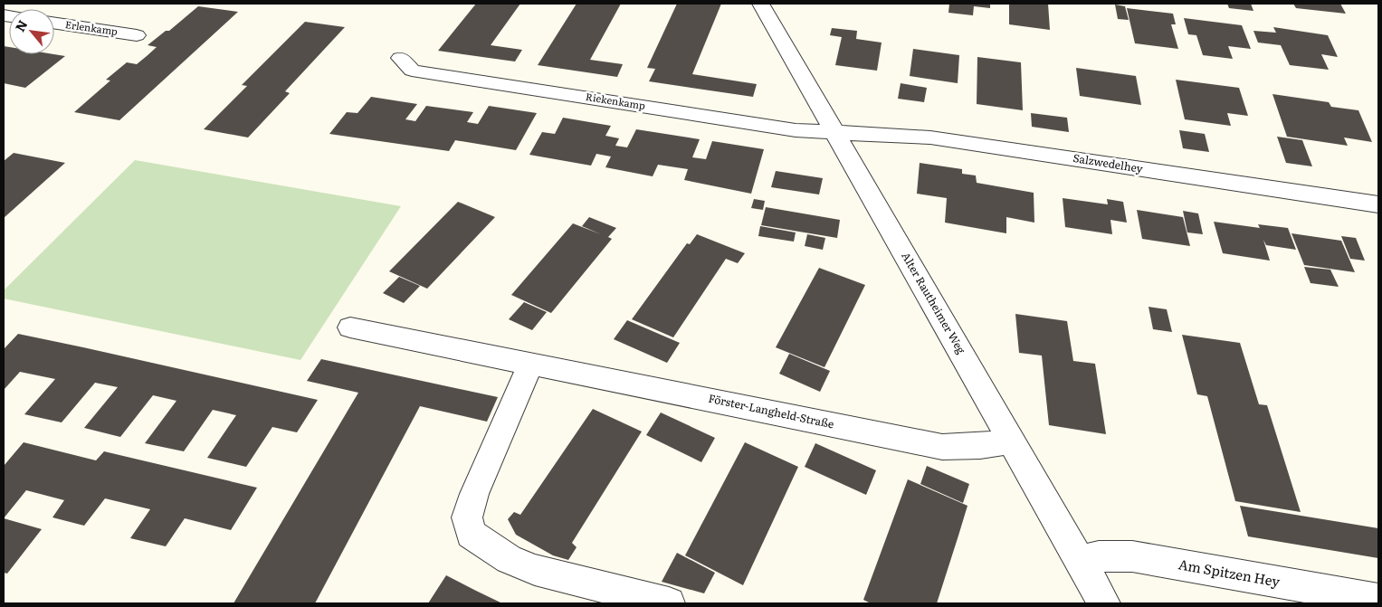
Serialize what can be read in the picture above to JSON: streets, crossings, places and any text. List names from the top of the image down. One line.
{"streets":{"street":["Erlenkamp","Riekenkamp","Salzwedelhey","Alter Rautheimer Weg","Förster-Langheld-Straße","Am Spitzen Hey"]},"crossings":[["Riekenkamp","Salzwedelhey"],["Riekenkamp","Alter Rautheimer Weg"],["Salzwedelhey","Alter Rautheimer Weg"],["Alter Rautheimer Weg","Förster-Langheld-Straße"],["Alter Rautheimer Weg","Am Spitzen Hey"]],"north":"top left"}
